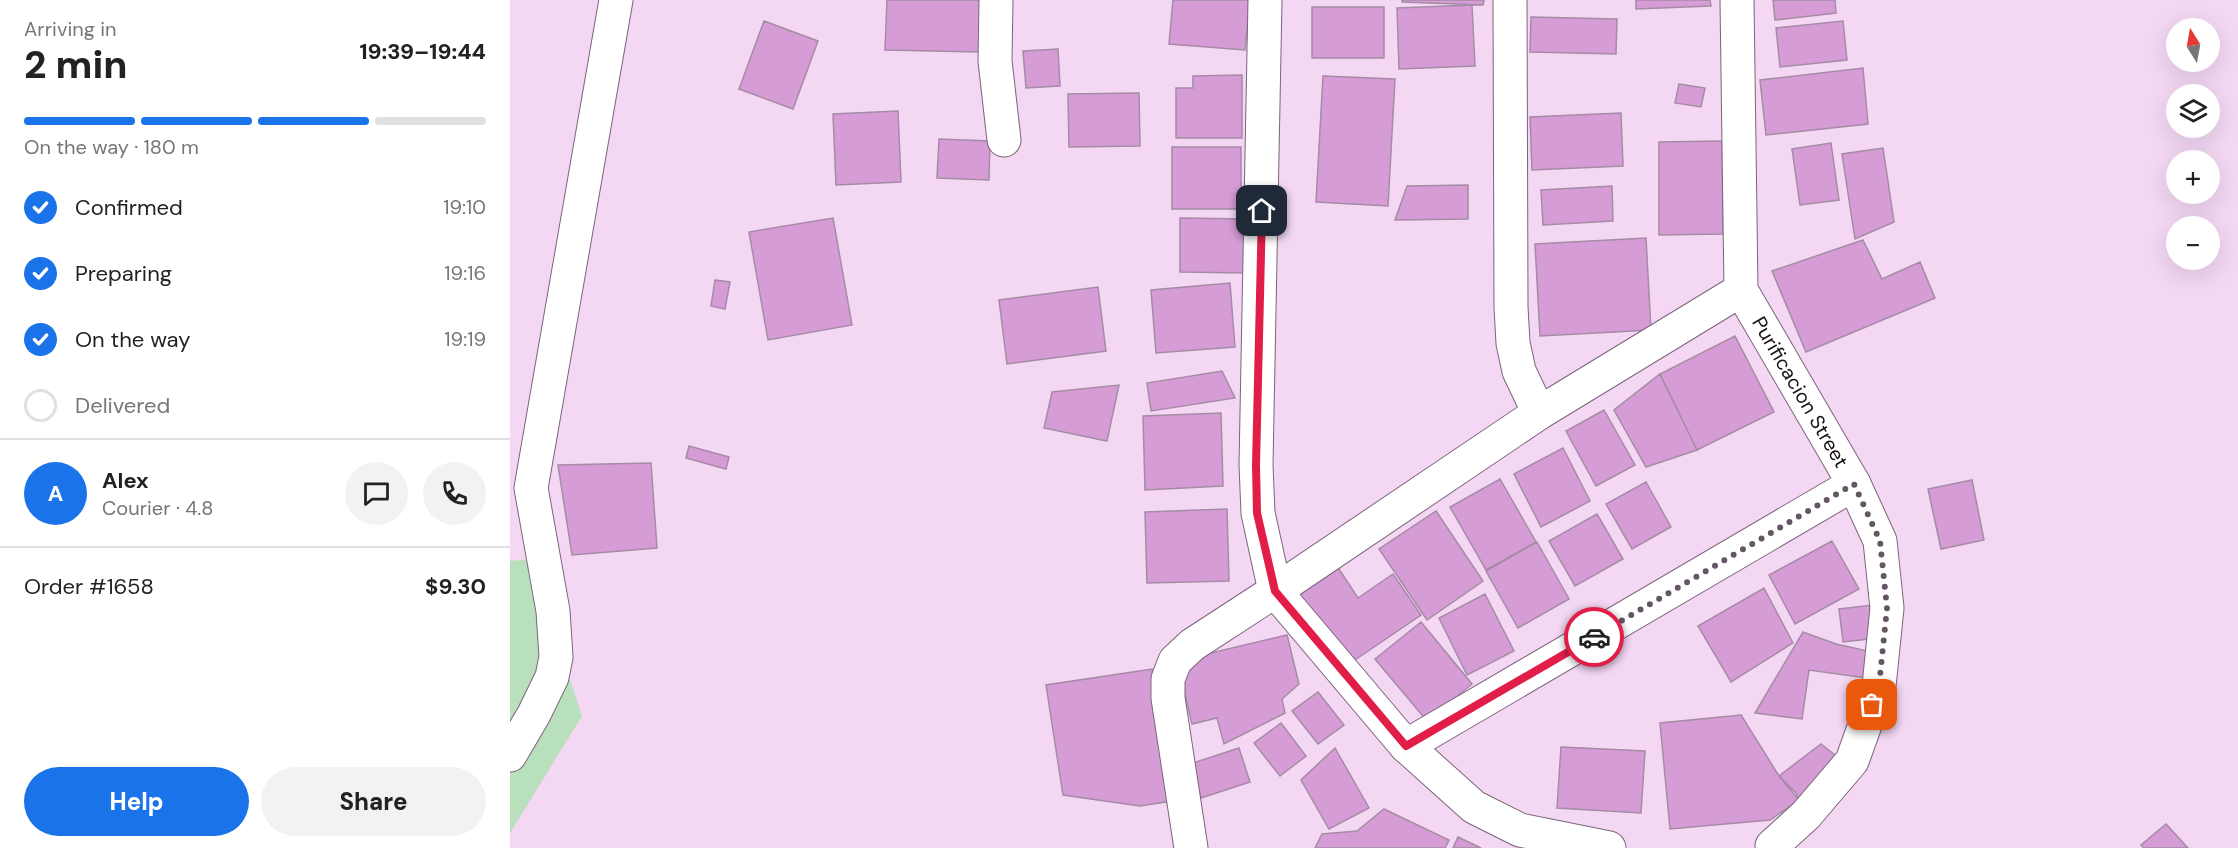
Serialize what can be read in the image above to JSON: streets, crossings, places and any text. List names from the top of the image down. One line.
{"streets":{"street":["Purificacion Street"]},"north":"top","page":{"heading":["2 min","Arriving in","19:39–19:44"],"panel":["Alex","Courier · 4.8","Order #1658","$9.30"],"map_buttons":["+","−"],"bar":"On the way · 180 m","list":[["Confirmed","19:10"],["Preparing","19:16"],["On the way","19:19"],"Delivered"],"round":"A","buttons":["Help","Share"]}}
